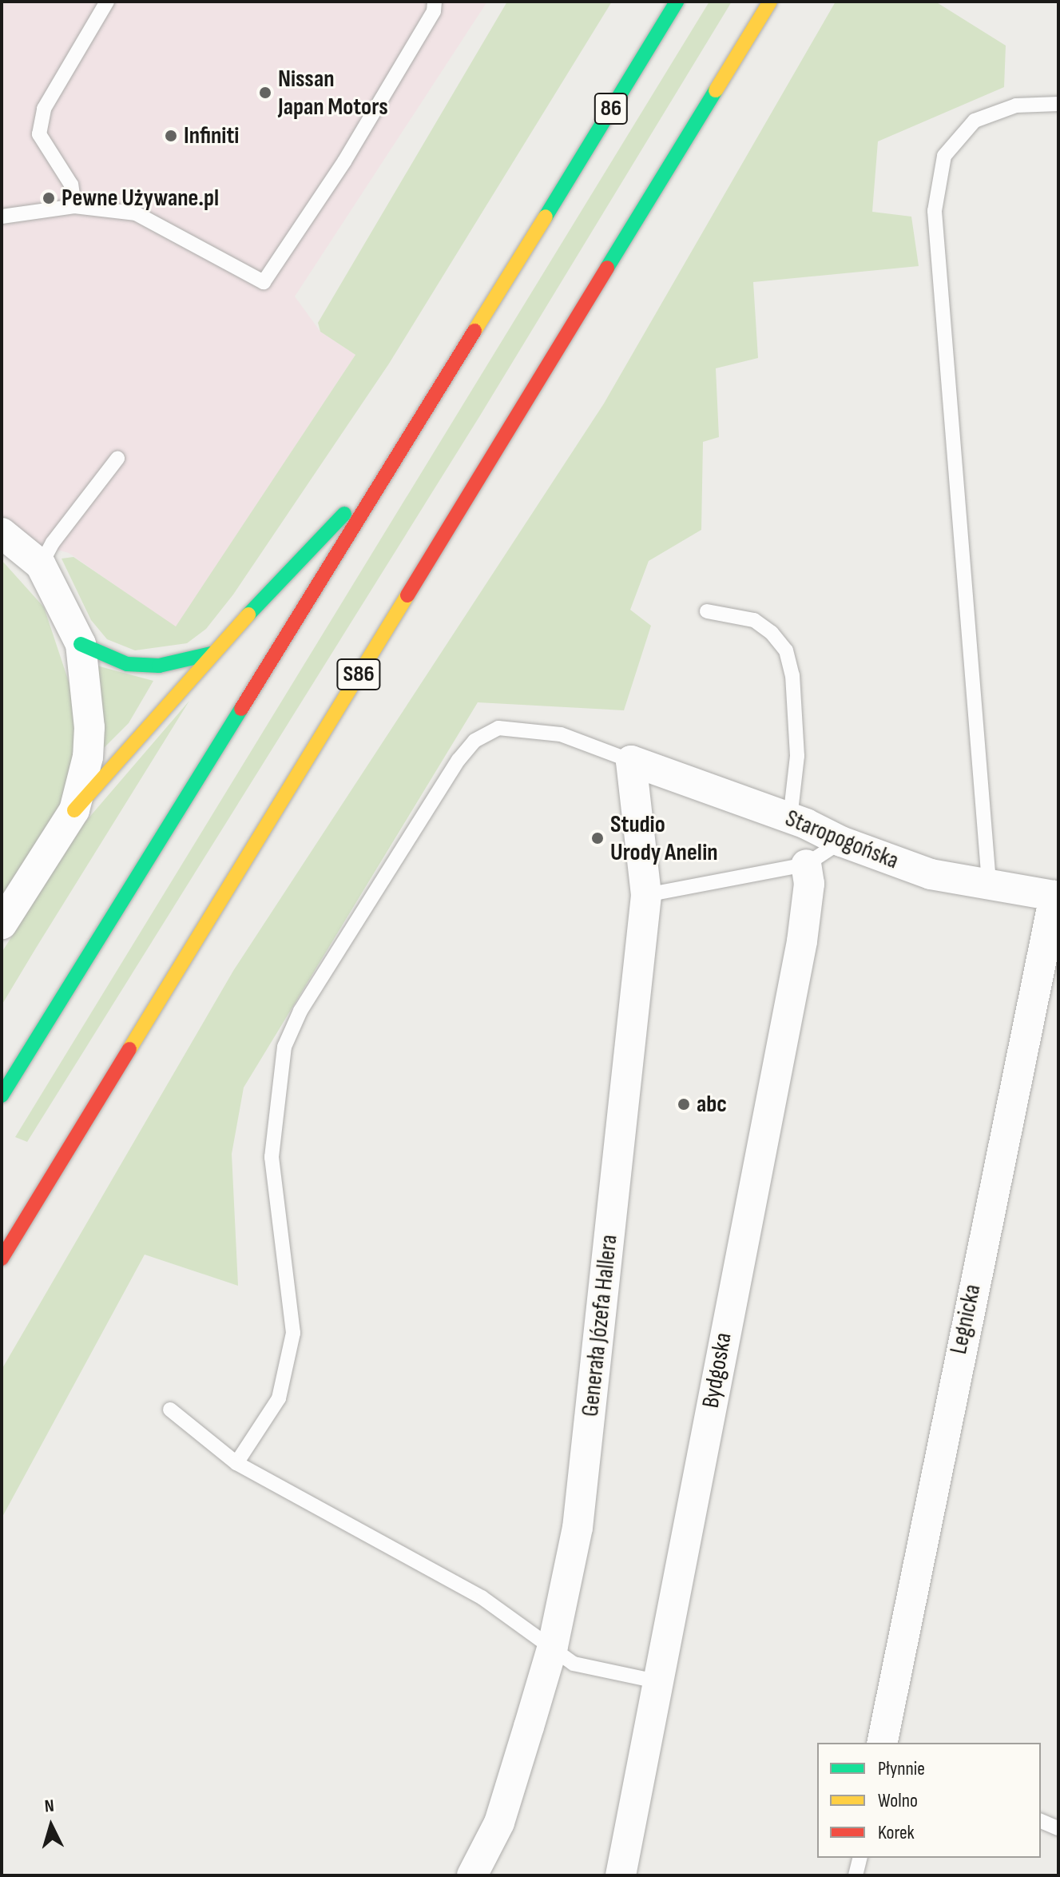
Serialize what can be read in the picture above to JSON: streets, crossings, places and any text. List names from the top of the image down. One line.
{"streets":{"main road":["86","S86"],"street":["Staropogońska","Legnicka","Generała Józefa Hallera","Bydgoska"]},"crossings":[["Staropogońska","Legnicka"],["Staropogońska","Generała Józefa Hallera"]],"places":["Nissan Japan Motors","Infiniti","Pewne Używane.pl","Studio Urody Anelin","abc"],"legend":["Płynnie","Wolno","Korek"],"north":"top"}
